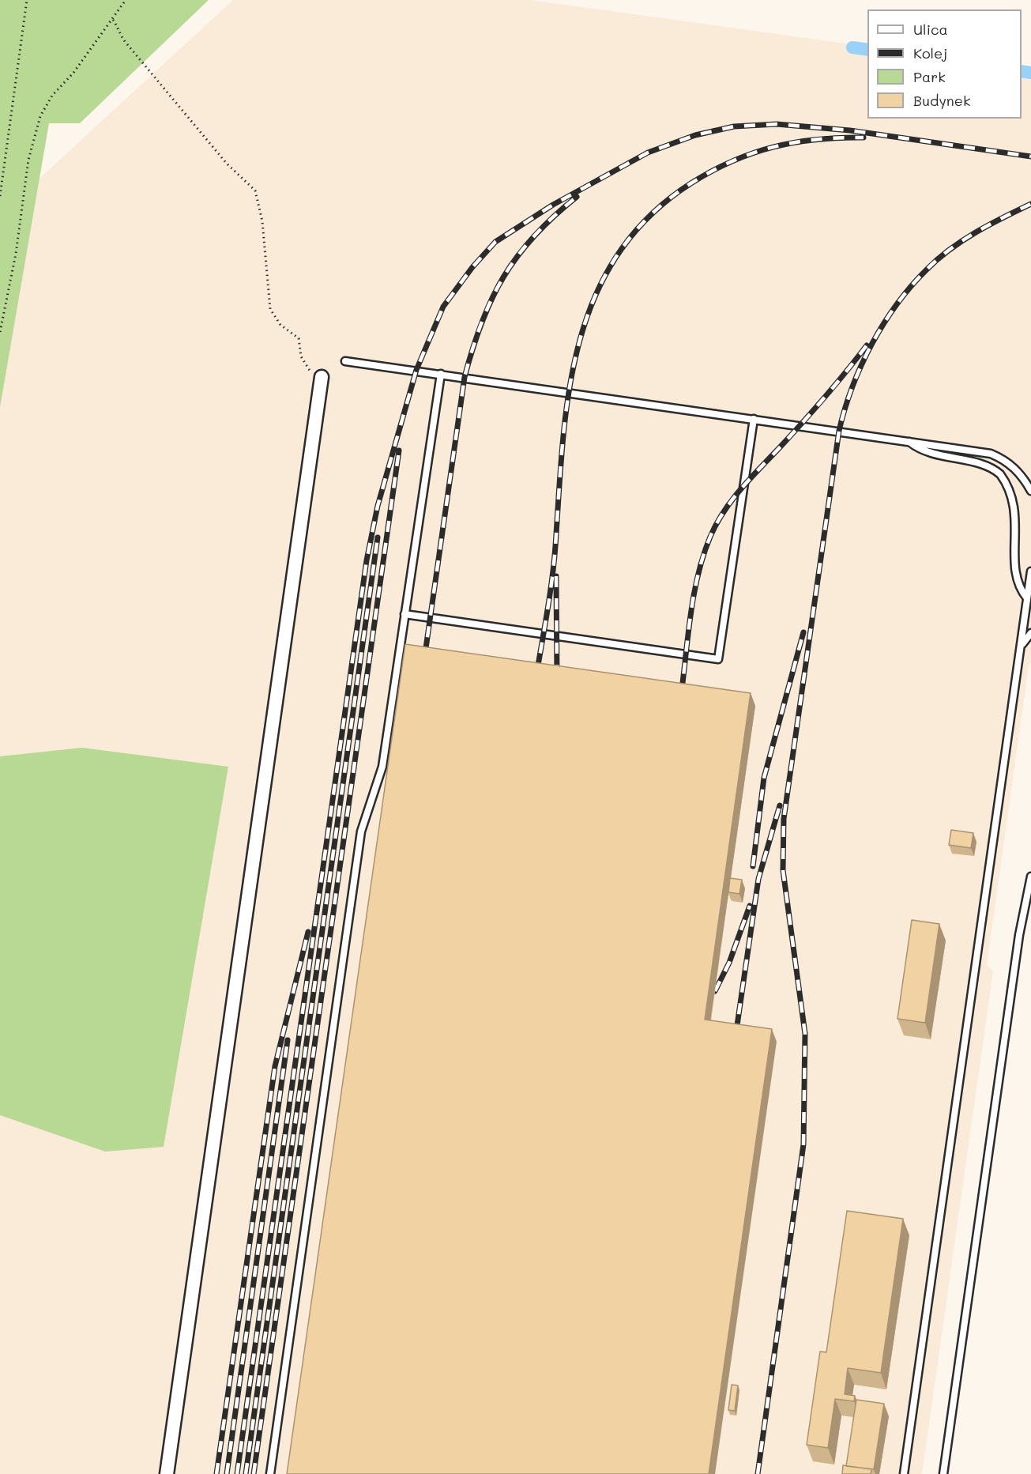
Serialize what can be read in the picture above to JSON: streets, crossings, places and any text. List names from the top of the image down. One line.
{"legend":["Ulica","Kolej","Park","Budynek"]}
